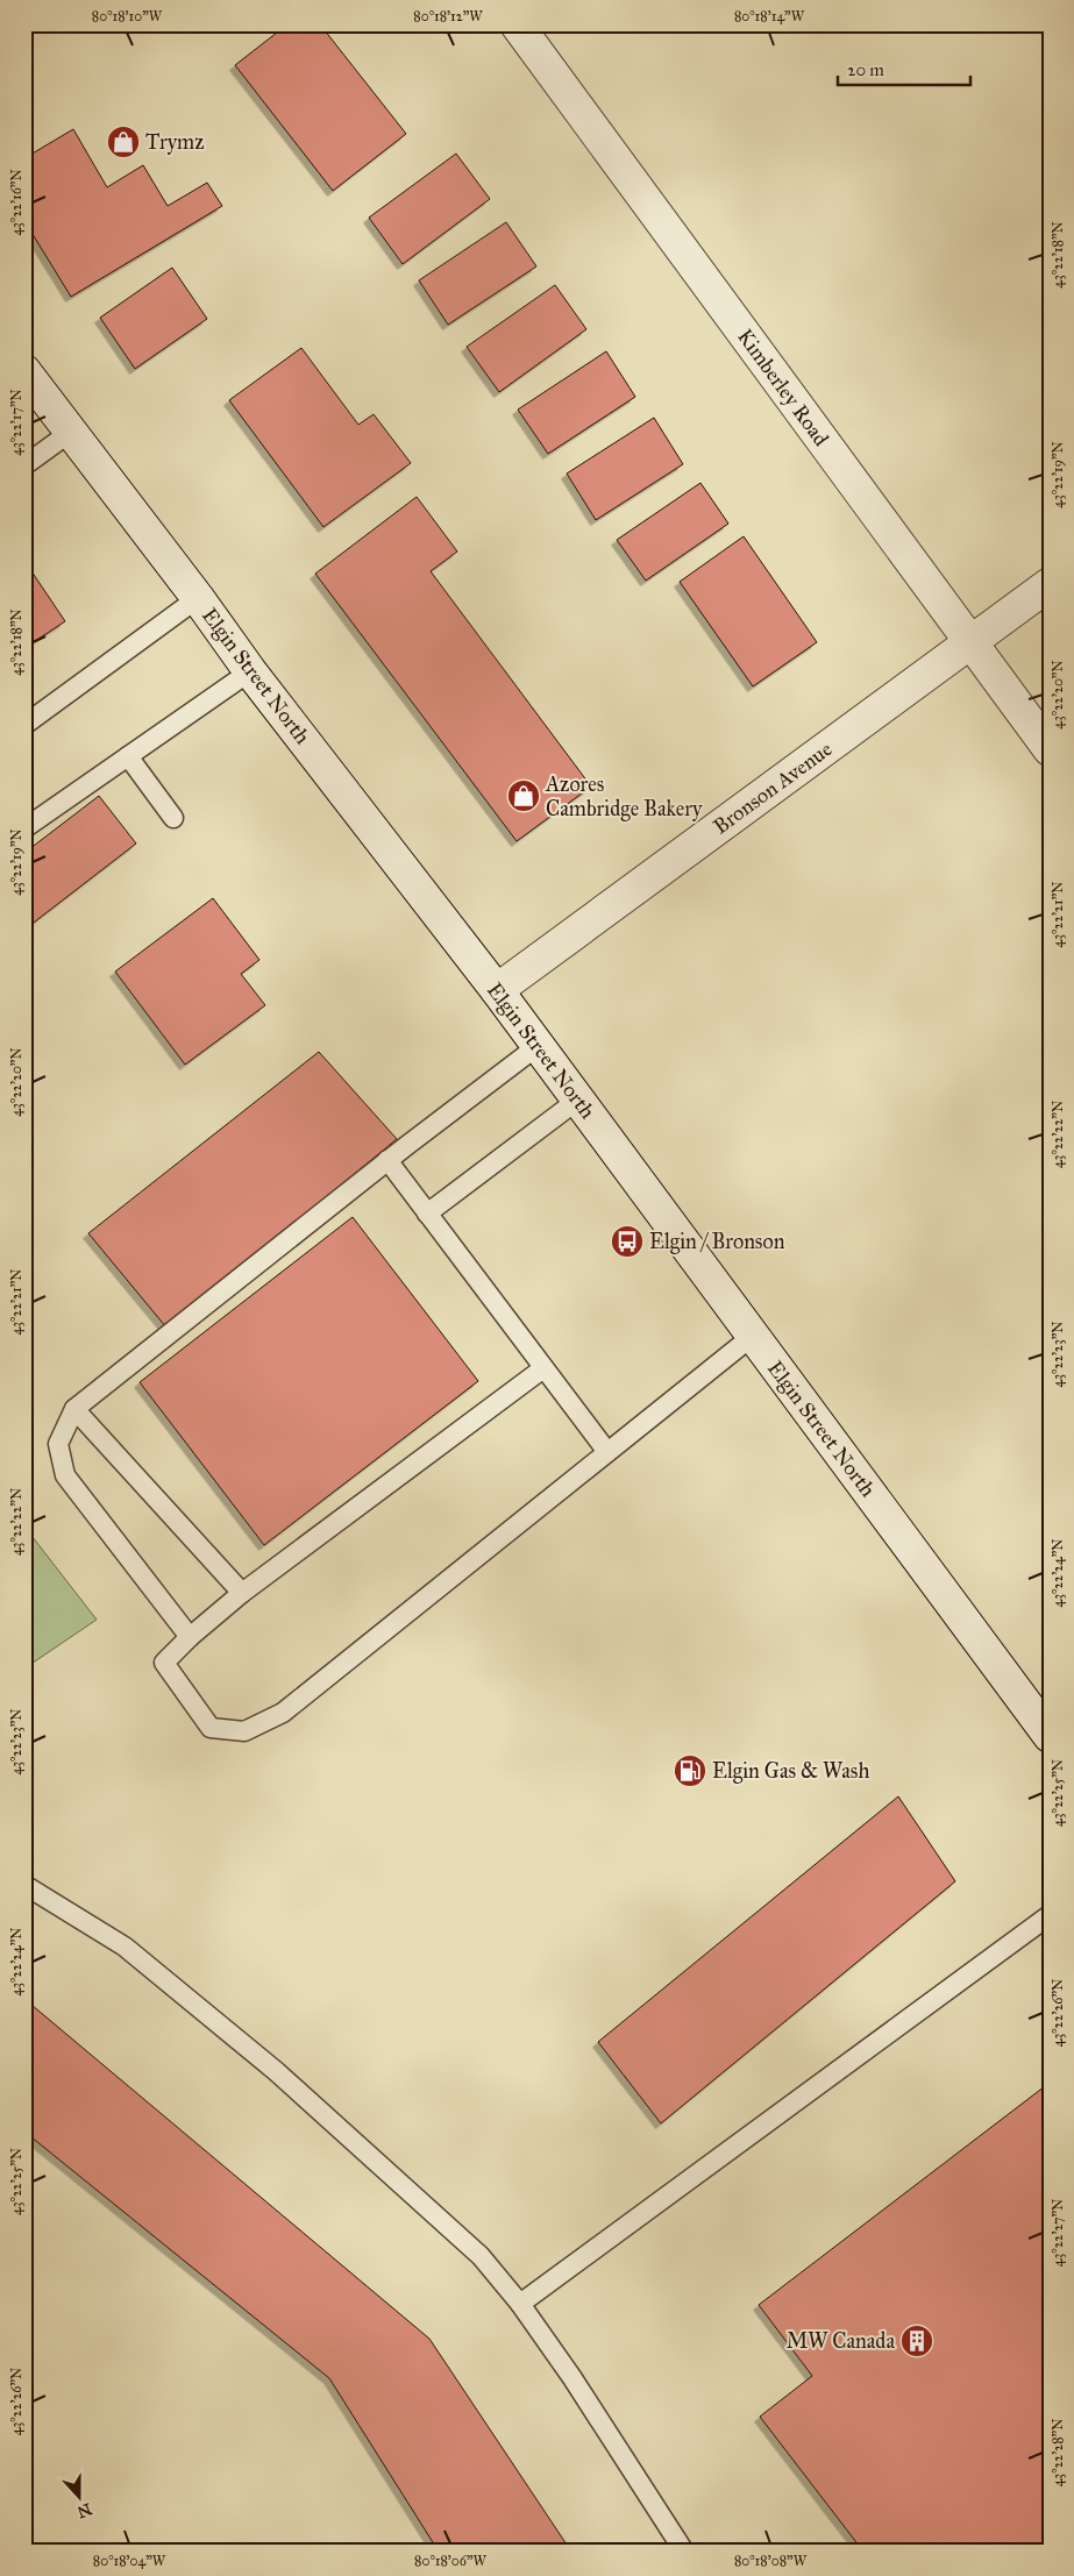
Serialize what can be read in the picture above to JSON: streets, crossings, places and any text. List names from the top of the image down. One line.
{"streets":{"street":["Kimberley Road","Elgin Street North","Bronson Avenue"]},"crossings":[["Kimberley Road","Bronson Avenue"],["Elgin Street North","Bronson Avenue"]],"places":{"shop":["Trymz","Azores Cambridge Bakery"],"bus stop":["Elgin / Bronson"],"fuel station":["Elgin Gas & Wash"],"building":["MW Canada"]},"scale_bar":"20 m","north":"bottom","coordinates":["80°18'10\"W","80°18'12\"W","80°18'14\"W","43°22'16\"N","43°22'18\"N","43°22'17\"N","43°22'19\"N","43°22'20\"N","43°22'21\"N","43°22'22\"N","43°22'23\"N","43°22'24\"N","43°22'25\"N","43°22'26\"N","43°22'27\"N","43°22'28\"N","80°18'04\"W","80°18'06\"W","80°18'08\"W"]}
